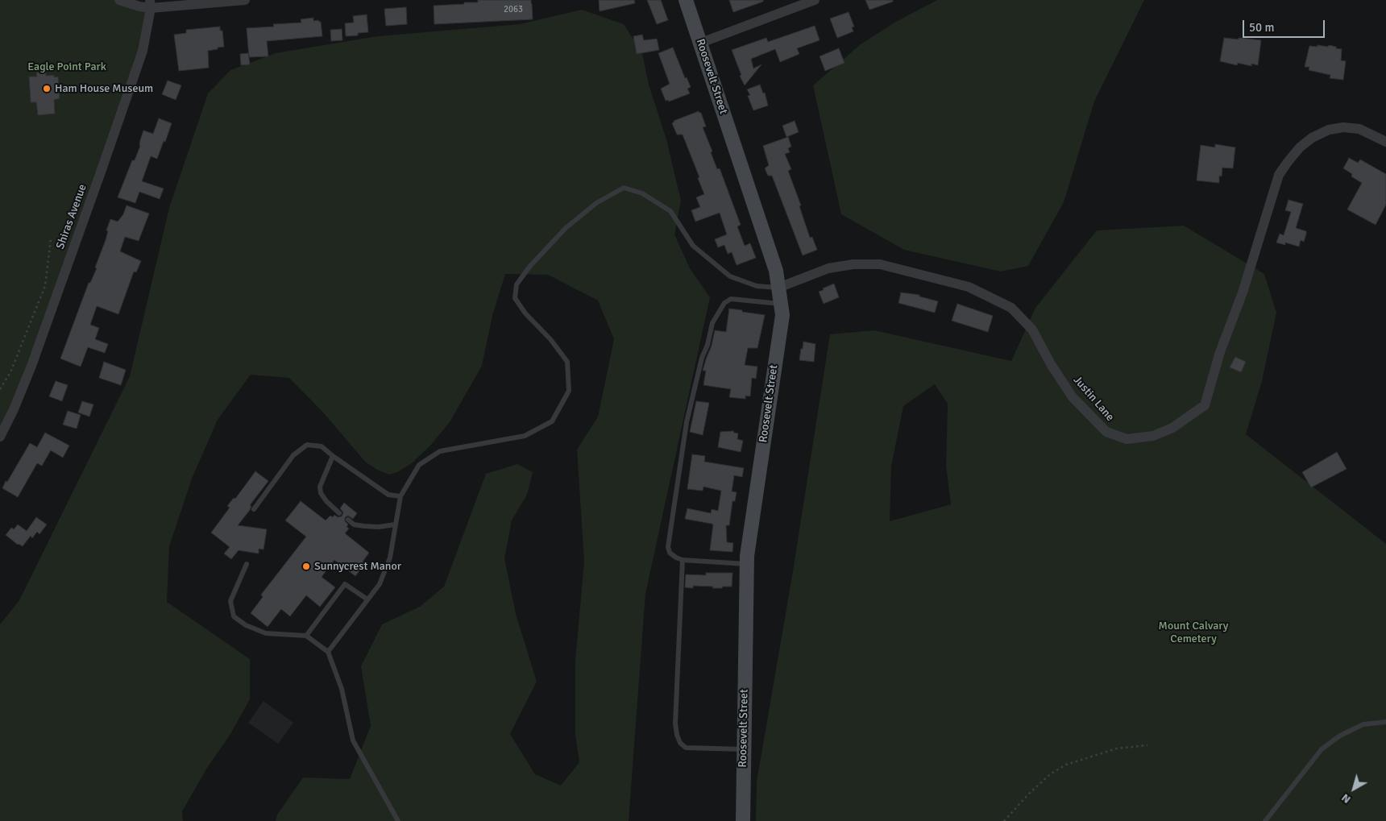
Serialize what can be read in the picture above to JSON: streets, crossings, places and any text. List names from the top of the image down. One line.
{"streets":{"street":["Roosevelt Street","Shiras Avenue","Justin Lane"]},"crossings":[["Roosevelt Street","Justin Lane"]],"parks":["Eagle Point Park","Mount Calvary Cemetery"],"places":["Ham House Museum","Sunnycrest Manor"],"house_numbers":["2063"],"scale_bar":"50 m","north":"bottom left"}
